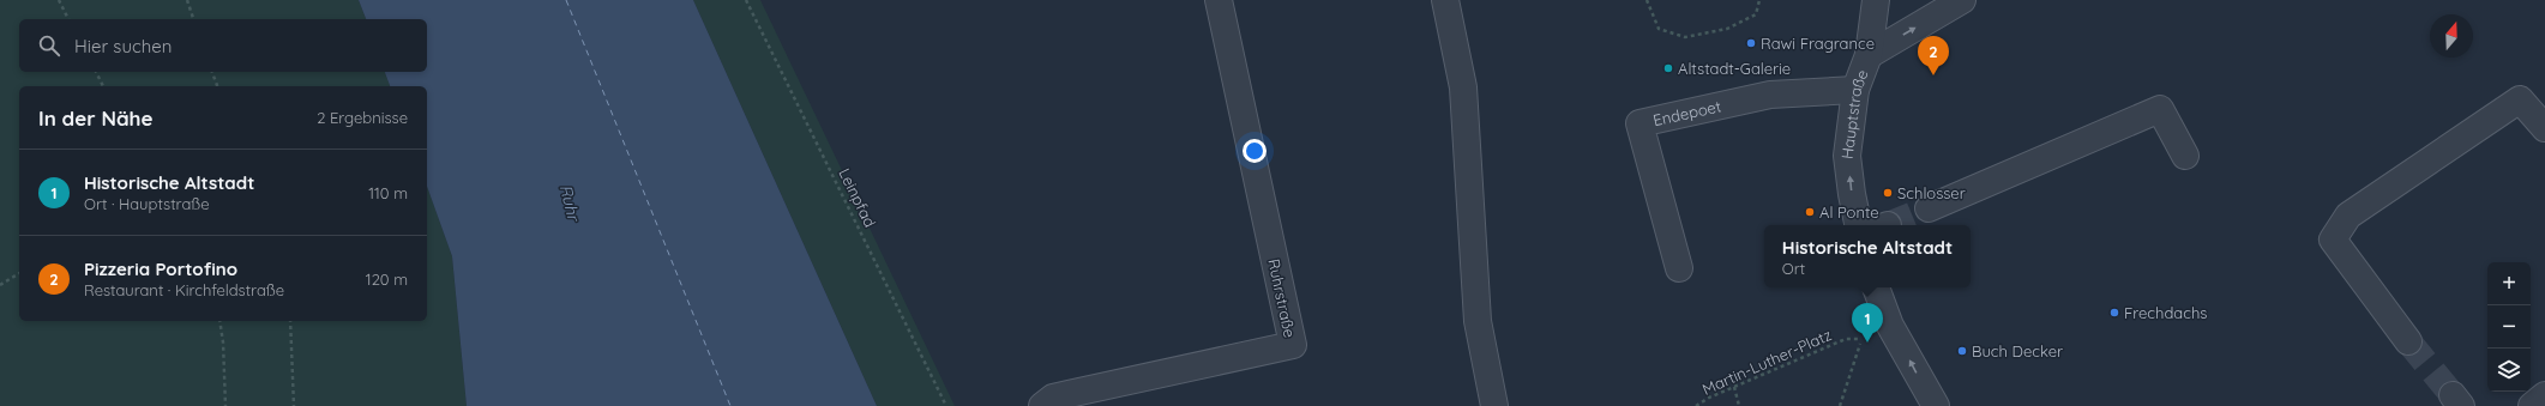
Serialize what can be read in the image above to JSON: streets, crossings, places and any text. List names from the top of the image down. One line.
{"streets":{"street":["Endepoet","Hauptstraße","Ruhrstraße"],"path":["Leinpfad","Martin-Luther-Platz"]},"crossings":[["Endepoet","Hauptstraße"]],"one_way":["Hauptstraße"],"water":["Ruhr"],"places":["Rawi Fragrance","Altstadt-Galerie","Schlosser","Al Ponte","Frechdachs","Buch Decker"],"north":"top","page":{"search":"Hier suchen","pins":["2","1"],"heading":["In der Nähe","2 Ergebnisse"],"list":[{"mark":"1","name":"Historische Altstadt","note":"Ort · Hauptstraße","value":"110 m"},{"mark":"2","name":"Pizzeria Portofino","note":"Restaurant · Kirchfeldstraße","value":"120 m"}],"popup":["Historische Altstadt","Ort"],"map_buttons":["+","−"]}}
